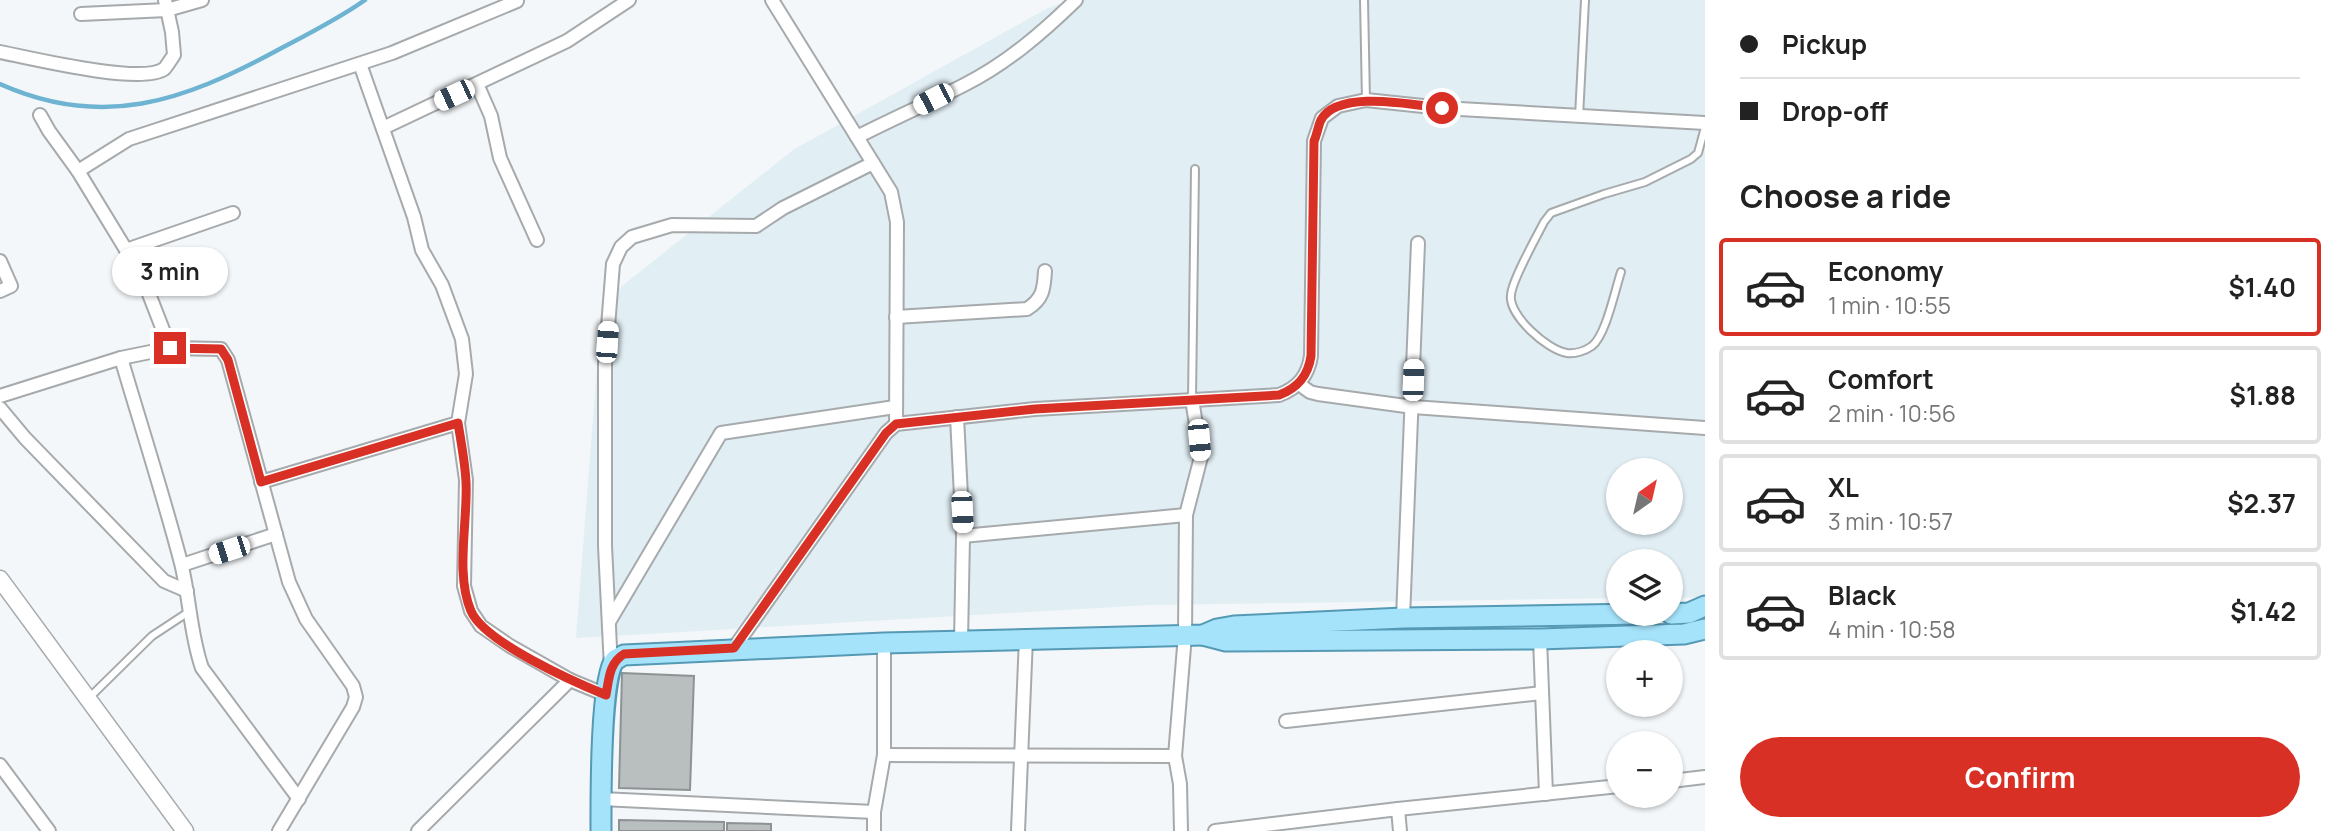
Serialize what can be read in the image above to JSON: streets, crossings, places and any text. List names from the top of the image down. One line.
{"north":"top right","page":{"banner":["Pickup","Drop-off"],"heading":"Choose a ride","list":[{"name":"Economy","note":"1 min · 10:55","value":"$1.40"},{"name":"Comfort","note":"2 min · 10:56","value":"$1.88"},{"name":"XL","note":"3 min · 10:57","value":"$2.37"},{"name":"Black","note":"4 min · 10:58","value":"$1.42"}],"bubble":"3 min","map_buttons":["+","−"],"buttons":"Confirm"}}
